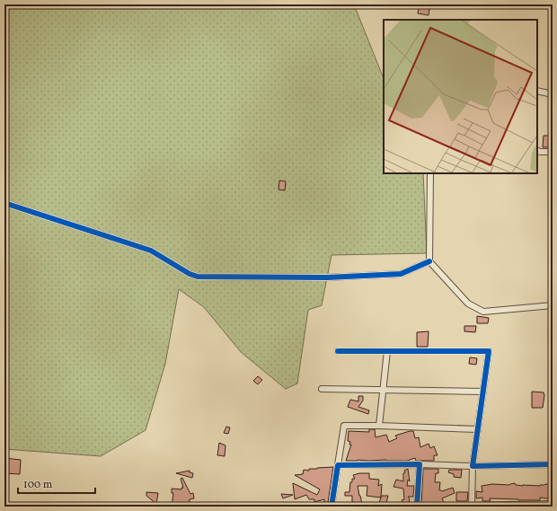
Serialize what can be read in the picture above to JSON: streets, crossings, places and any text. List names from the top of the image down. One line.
{"scale_bar":"100 m"}
